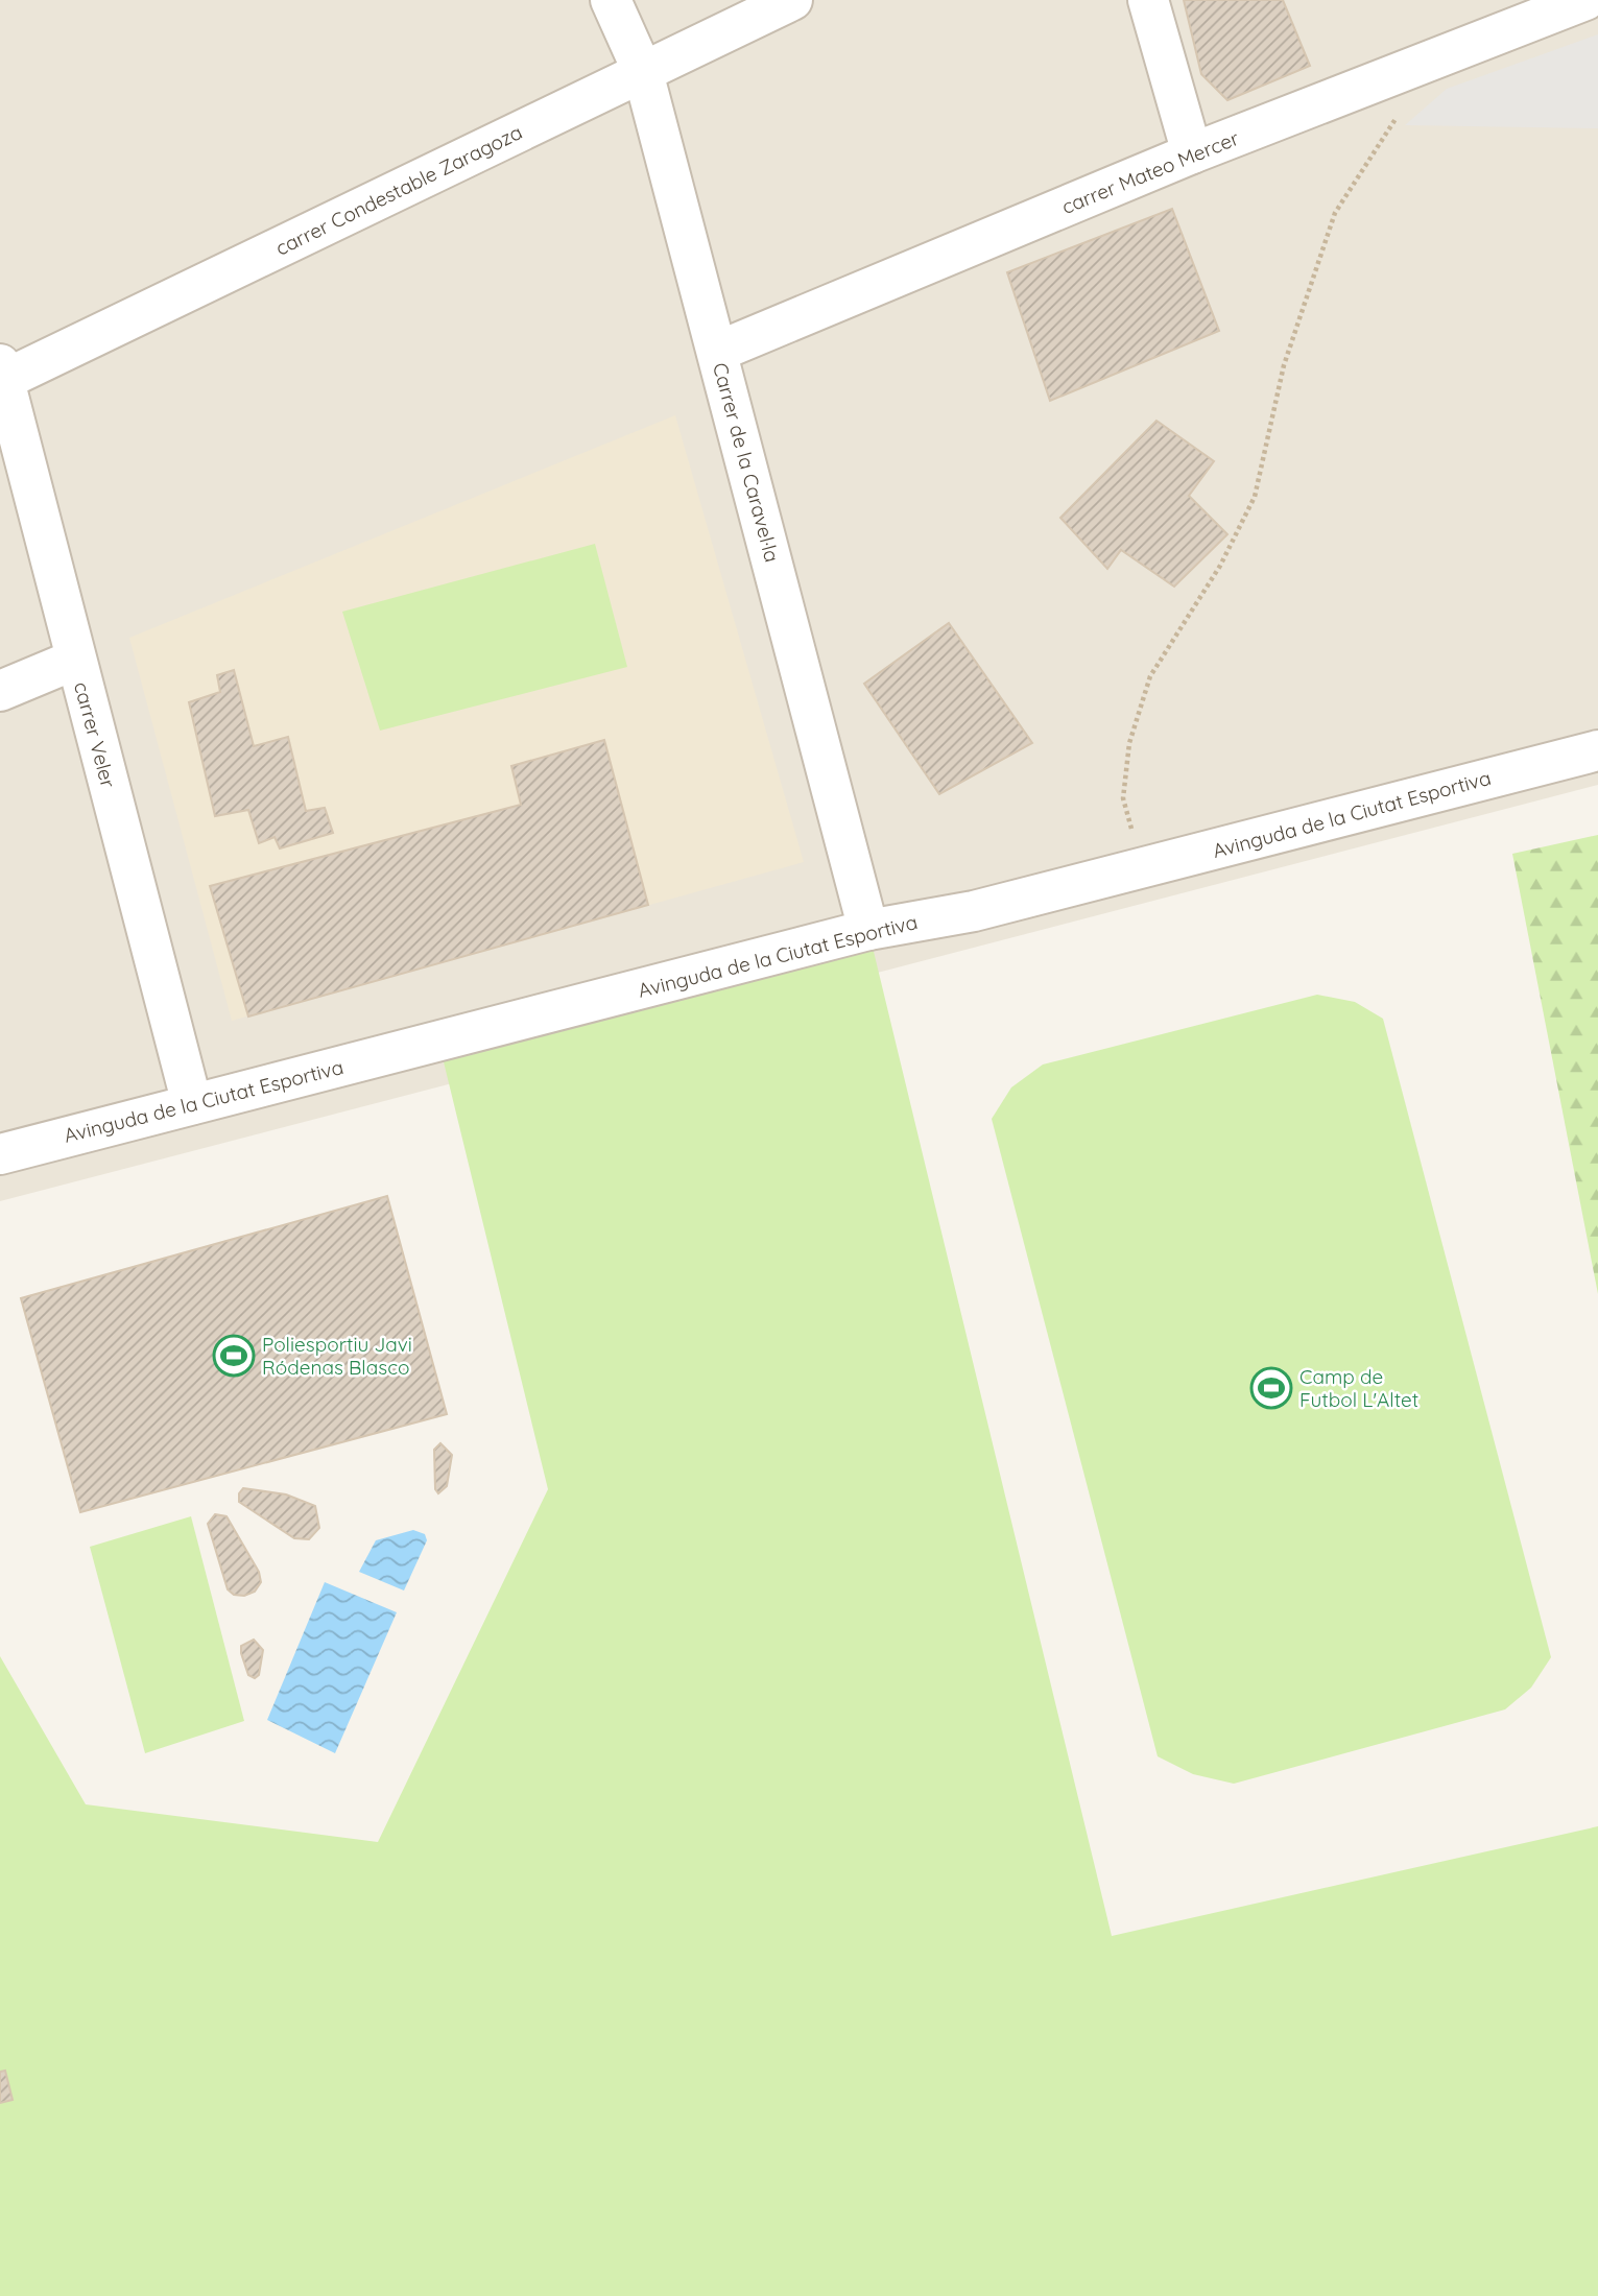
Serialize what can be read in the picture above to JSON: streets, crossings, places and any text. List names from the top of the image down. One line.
{"streets":{"street":["carrer Mateo Mercer","carrer Condestable Zaragoza","Carrer de la Caravel·la","carrer Veler","Avinguda de la Ciutat Esportiva"]},"crossings":[["carrer Mateo Mercer","Carrer de la Caravel·la"],["carrer Condestable Zaragoza","Carrer de la Caravel·la"],["carrer Condestable Zaragoza","carrer Veler"],["Carrer de la Caravel·la","Avinguda de la Ciutat Esportiva"],["carrer Veler","Avinguda de la Ciutat Esportiva"]],"places":{"sports":["Poliesportiu Javi Ródenas Blasco","Camp de Futbol L'Altet"]}}
